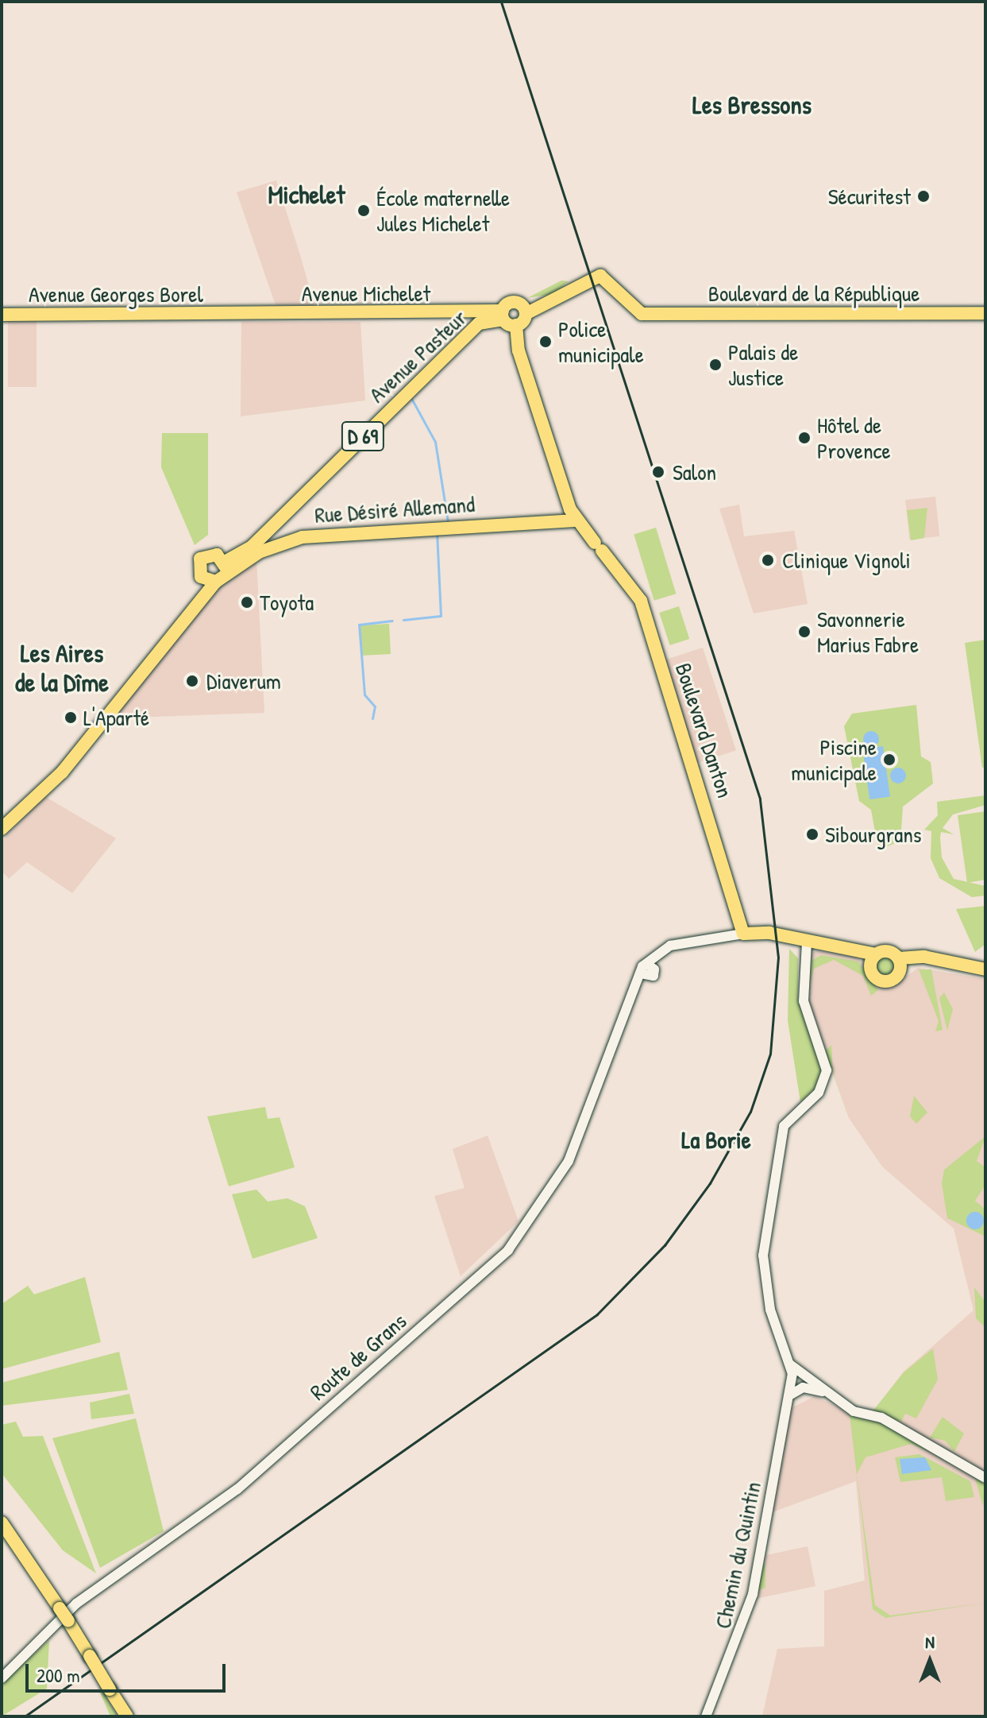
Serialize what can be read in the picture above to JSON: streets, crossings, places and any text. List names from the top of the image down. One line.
{"streets":{"main road":["Avenue Michelet","Boulevard de la République","Avenue Georges Borel","Avenue Pasteur","D 69","Rue Désiré Allemand","Boulevard Danton","Route de Grans"],"street":["Chemin du Quintin"]},"crossings":[["Avenue Michelet","Avenue Georges Borel"],["Avenue Michelet","Avenue Pasteur"],["Avenue Pasteur","D 69"],["Avenue Pasteur","Rue Désiré Allemand"],["D 69","Rue Désiré Allemand"],["Rue Désiré Allemand","Boulevard Danton"],["Boulevard Danton","Route de Grans"]],"districts":["Les Bressons","Michelet","Les Aires de la Dîme","La Borie"],"places":["Sécuritest","École maternelle Jules Michelet","Police municipale","Palais de Justice","Hôtel de Provence","Salon","Clinique Vignoli","Toyota","Savonnerie Marius Fabre","Diaverum","L'Aparté","Piscine municipale","Sibourgrans"],"scale_bar":"200 m","north":"top"}
